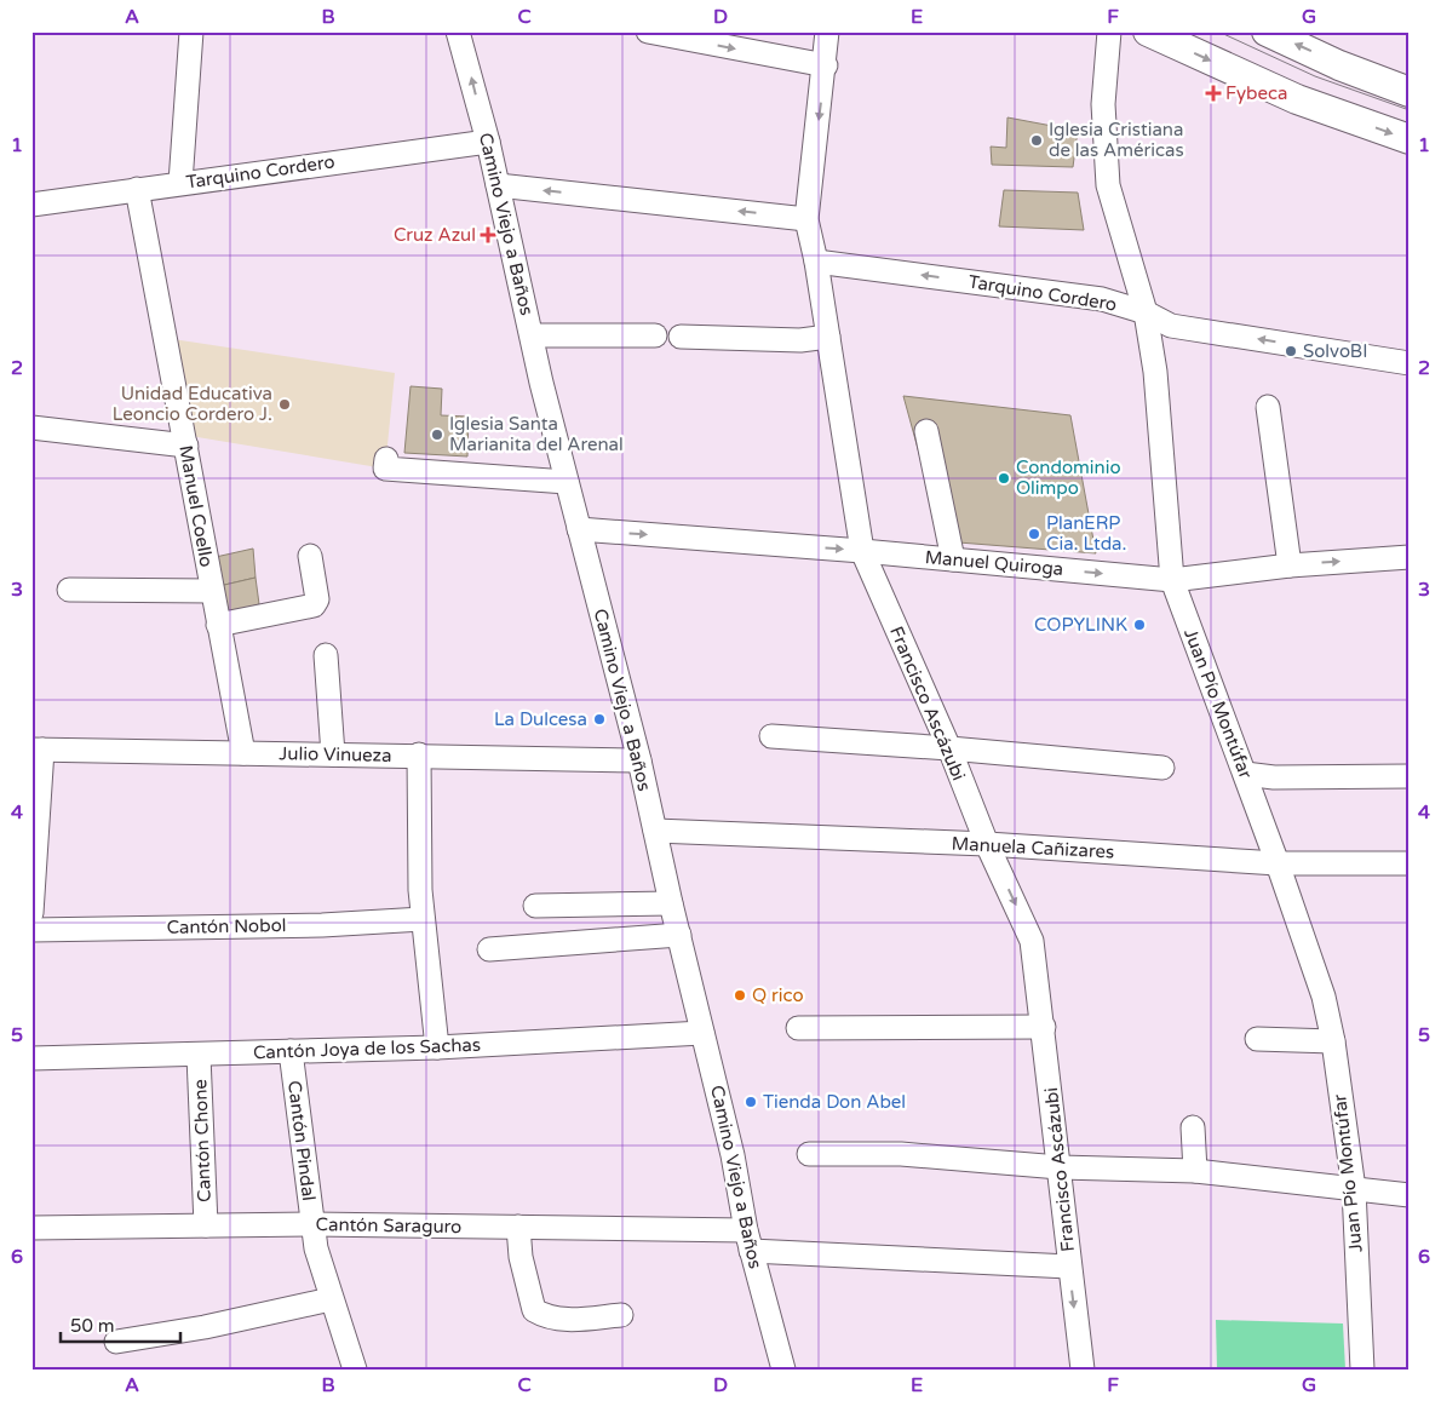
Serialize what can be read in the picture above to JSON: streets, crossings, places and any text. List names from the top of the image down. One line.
{"streets":{"street":["Tarquino Cordero","Camino Viejo a Baños","Manuel Coello","Manuel Quiroga","Francisco Ascázubi","Juan Pío Montúfar","Julio Vinueza","Manuela Cañizares","Cantón Nobol","Cantón Joya de los Sachas","Cantón Chone","Cantón Pindal","Cantón Saraguro"]},"crossings":[["Tarquino Cordero","Camino Viejo a Baños"],["Tarquino Cordero","Manuel Coello"],["Tarquino Cordero","Francisco Ascázubi"],["Tarquino Cordero","Juan Pío Montúfar"],["Camino Viejo a Baños","Manuel Quiroga"],["Camino Viejo a Baños","Julio Vinueza"],["Camino Viejo a Baños","Manuela Cañizares"],["Camino Viejo a Baños","Cantón Joya de los Sachas"],["Camino Viejo a Baños","Cantón Saraguro"],["Manuel Coello","Julio Vinueza"],["Manuel Quiroga","Francisco Ascázubi"],["Manuel Quiroga","Juan Pío Montúfar"],["Francisco Ascázubi","Manuela Cañizares"],["Francisco Ascázubi","Cantón Saraguro"],["Juan Pío Montúfar","Manuela Cañizares"],["Cantón Joya de los Sachas","Cantón Chone"],["Cantón Joya de los Sachas","Cantón Pindal"],["Cantón Chone","Cantón Saraguro"],["Cantón Pindal","Cantón Saraguro"]],"one_way":["Tarquino Cordero"],"places":{"health":["Fybeca","Cruz Azul"],"other":["Iglesia Cristiana de las Américas","SolvoBI","Unidad Educativa Leoncio Cordero J.","Iglesia Santa Marianita del Arenal","Condominio Olimpo","PlanERP Cia. Ltda.","COPYLINK","La Dulcesa","Q rico","Tienda Don Abel"]},"scale_bar":"50 m","grid":{"columns":["A","B","C","D","E","F","G"],"rows":["1","2","3","4","5","6"]}}
